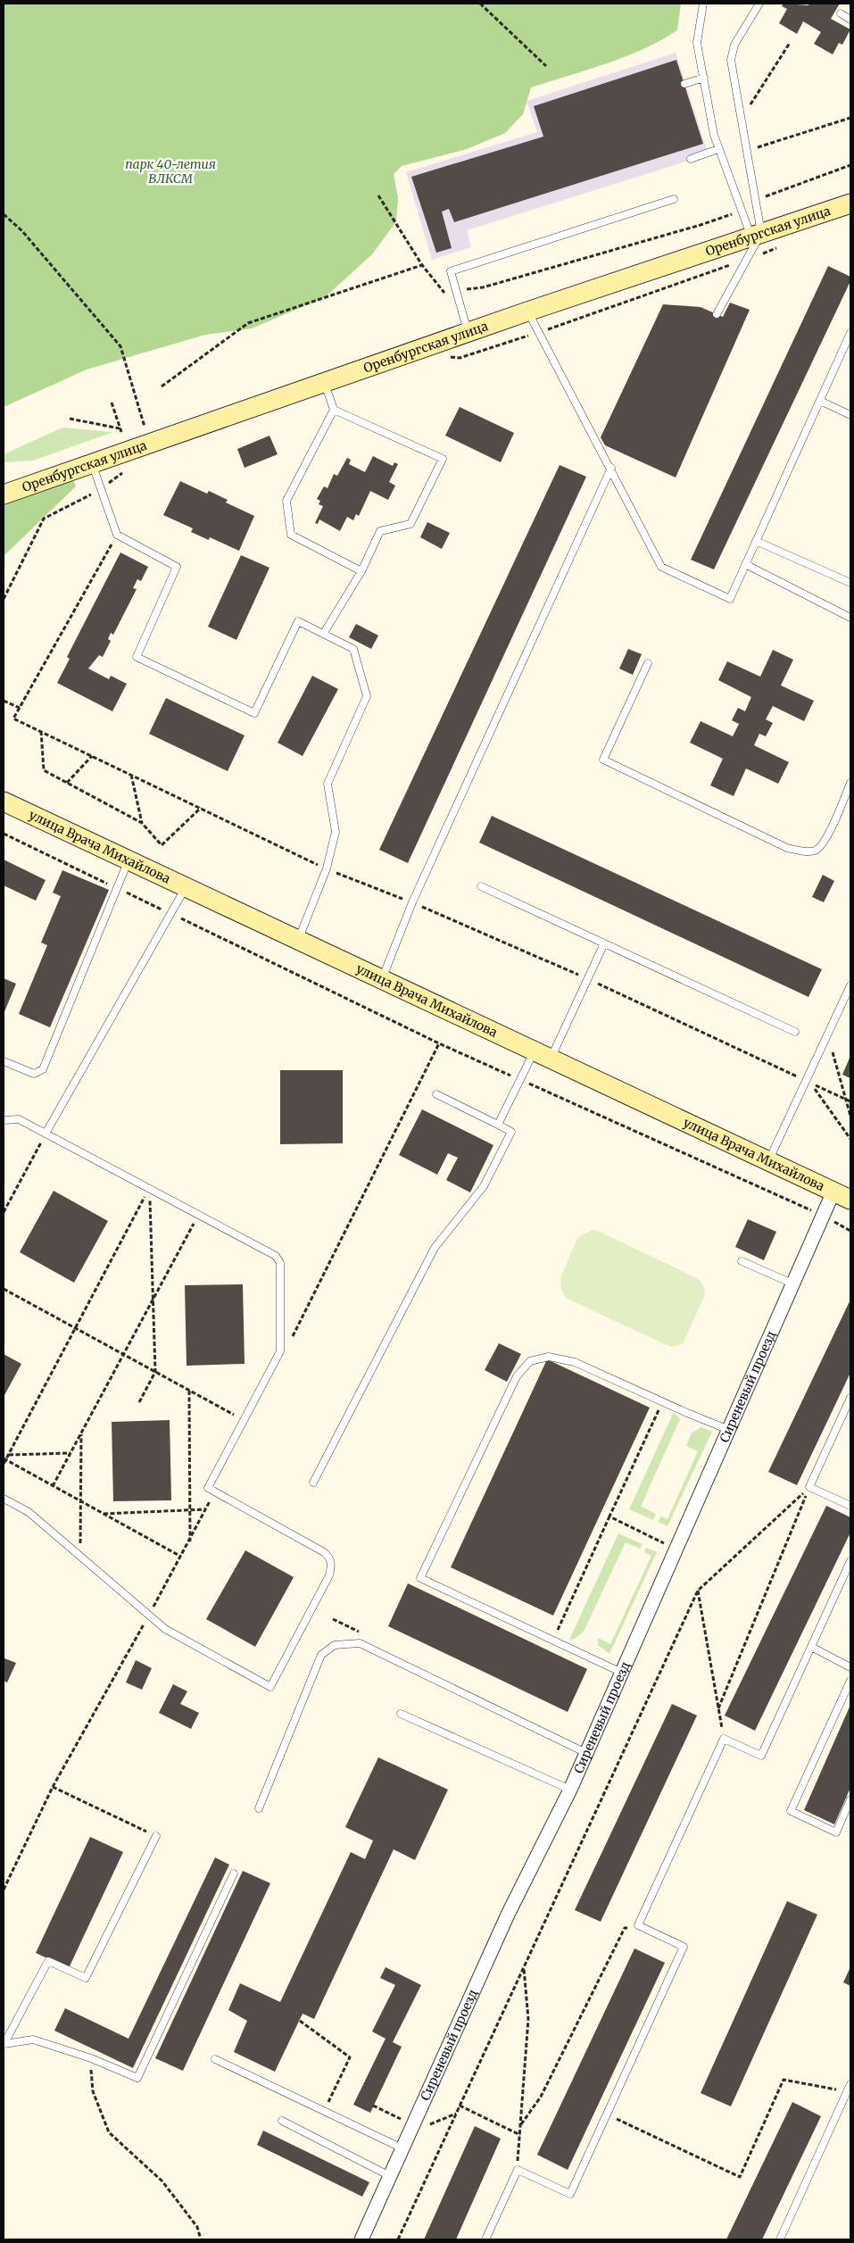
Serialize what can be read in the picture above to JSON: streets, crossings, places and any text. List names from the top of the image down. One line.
{"streets":{"main road":["Оренбургская улица","улица Врача Михайлова"],"street":["Сиреневый проезд"]},"crossings":[["улица Врача Михайлова","Сиреневый проезд"]],"parks":["парк 40-летия ВЛКСМ"]}
